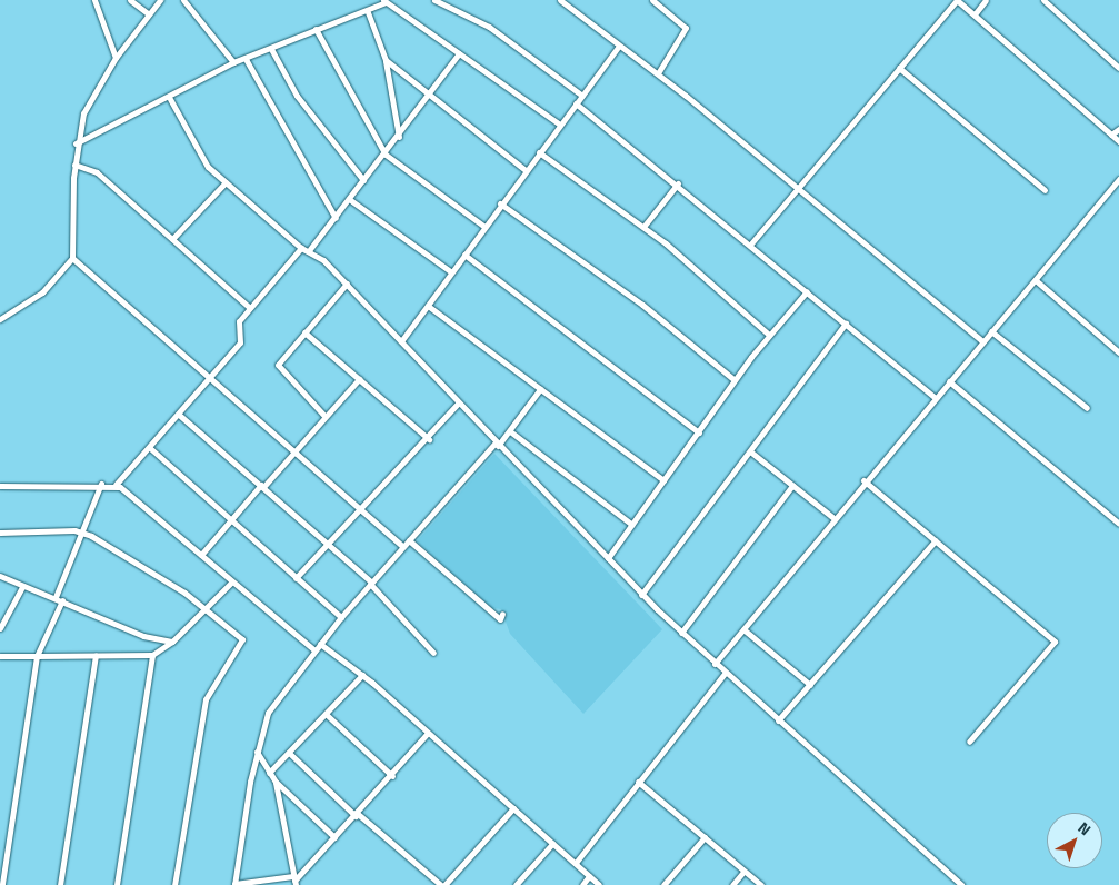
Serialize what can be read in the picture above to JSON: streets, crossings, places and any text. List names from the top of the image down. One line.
{"north":"top right"}
